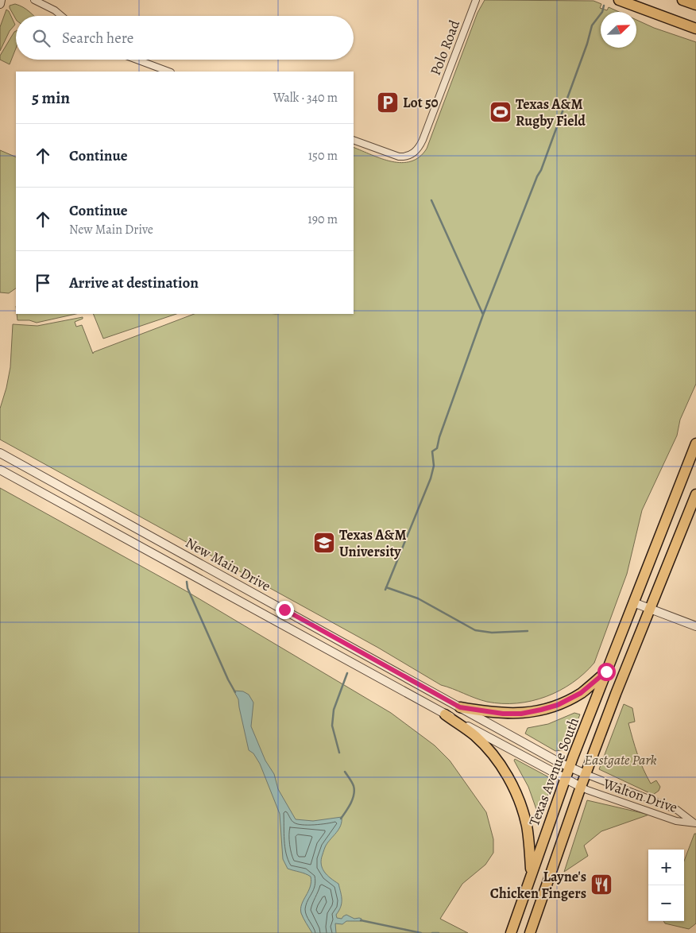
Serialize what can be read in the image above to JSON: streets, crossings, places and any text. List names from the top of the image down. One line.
{"streets":{"main road":["Texas Avenue South"],"street":["Polo Road","New Main Drive","Walton Drive"]},"crossings":[["New Main Drive","Texas Avenue South"],["New Main Drive","Walton Drive"]],"parks":["Eastgate Park"],"places":{"parking":["Lot 50"],"sports":["Texas A&M Rugby Field"],"school or university":["Texas A&M University"],"restaurant":["Layne's Chicken Fingers"]},"north":"top right","page":{"search":"Search here","heading":["5 min","Walk · 340 m"],"list":[["Continue","150 m"],["Continue","New Main Drive","190 m"],"Arrive at destination"],"map_buttons":["+","−"]}}
